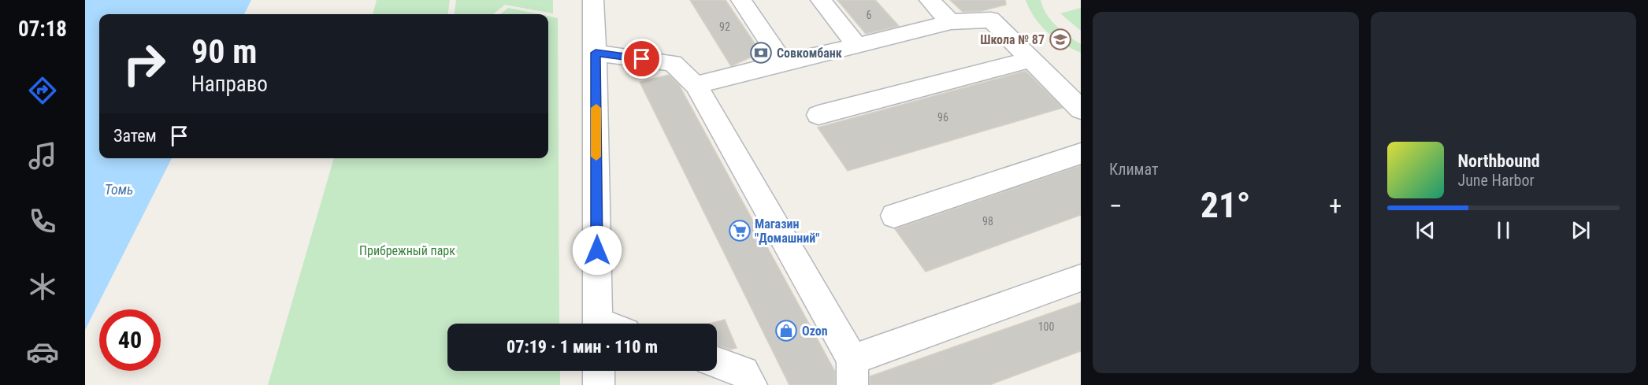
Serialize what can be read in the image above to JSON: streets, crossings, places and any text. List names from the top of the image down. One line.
{"water":["Томь"],"parks":["Прибрежный парк"],"places":{"school or university":["Школа № 87"],"bank":["Совкомбанк"],"supermarket":["Магазин \"Домашний\""],"shop":["Ozon"]},"house_numbers":["6","92","96","98","100"],"page":{"tabs":"07:18","tile":"Климат","turn":["90 m","Направо"],"then":"Затем","song":["Northbound","June Harbor"],"heat":["−","21°","+"],"limit":"40","trip":"07:19 · 1 мин · 110 m"}}
